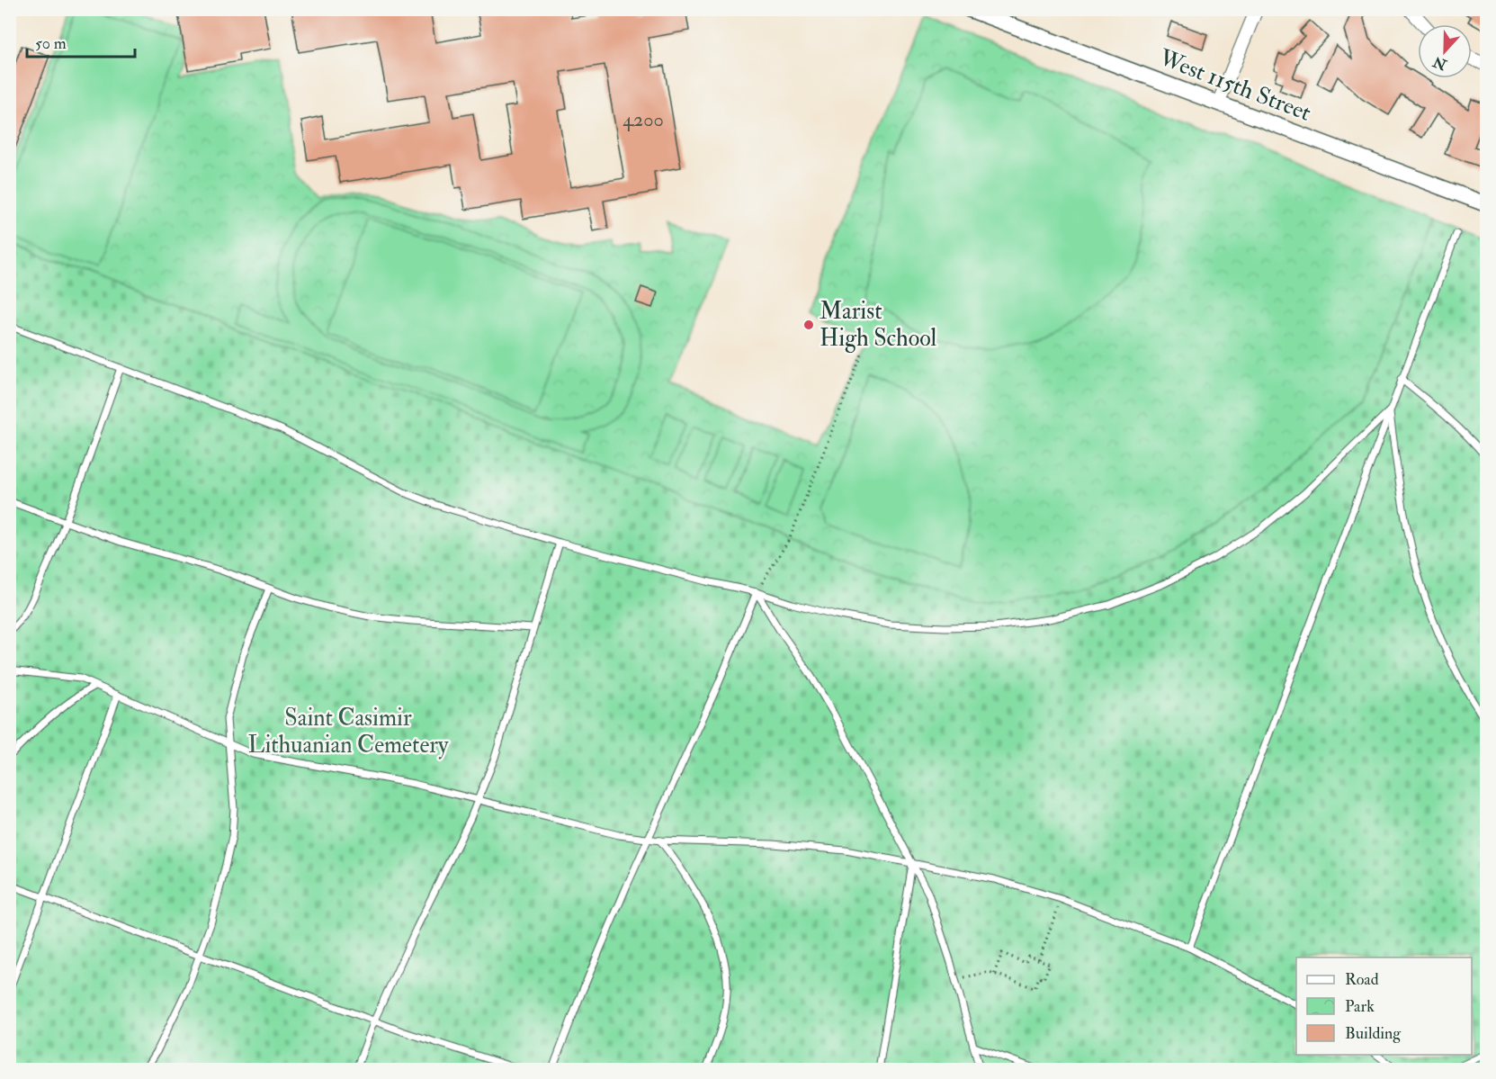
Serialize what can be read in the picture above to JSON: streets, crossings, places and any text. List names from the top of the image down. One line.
{"streets":{"street":["West 115th Street"]},"parks":["Saint Casimir Lithuanian Cemetery"],"places":["Marist High School"],"house_numbers":["4200"],"legend":["Road","Park","Building"],"scale_bar":"50 m","north":"bottom"}
